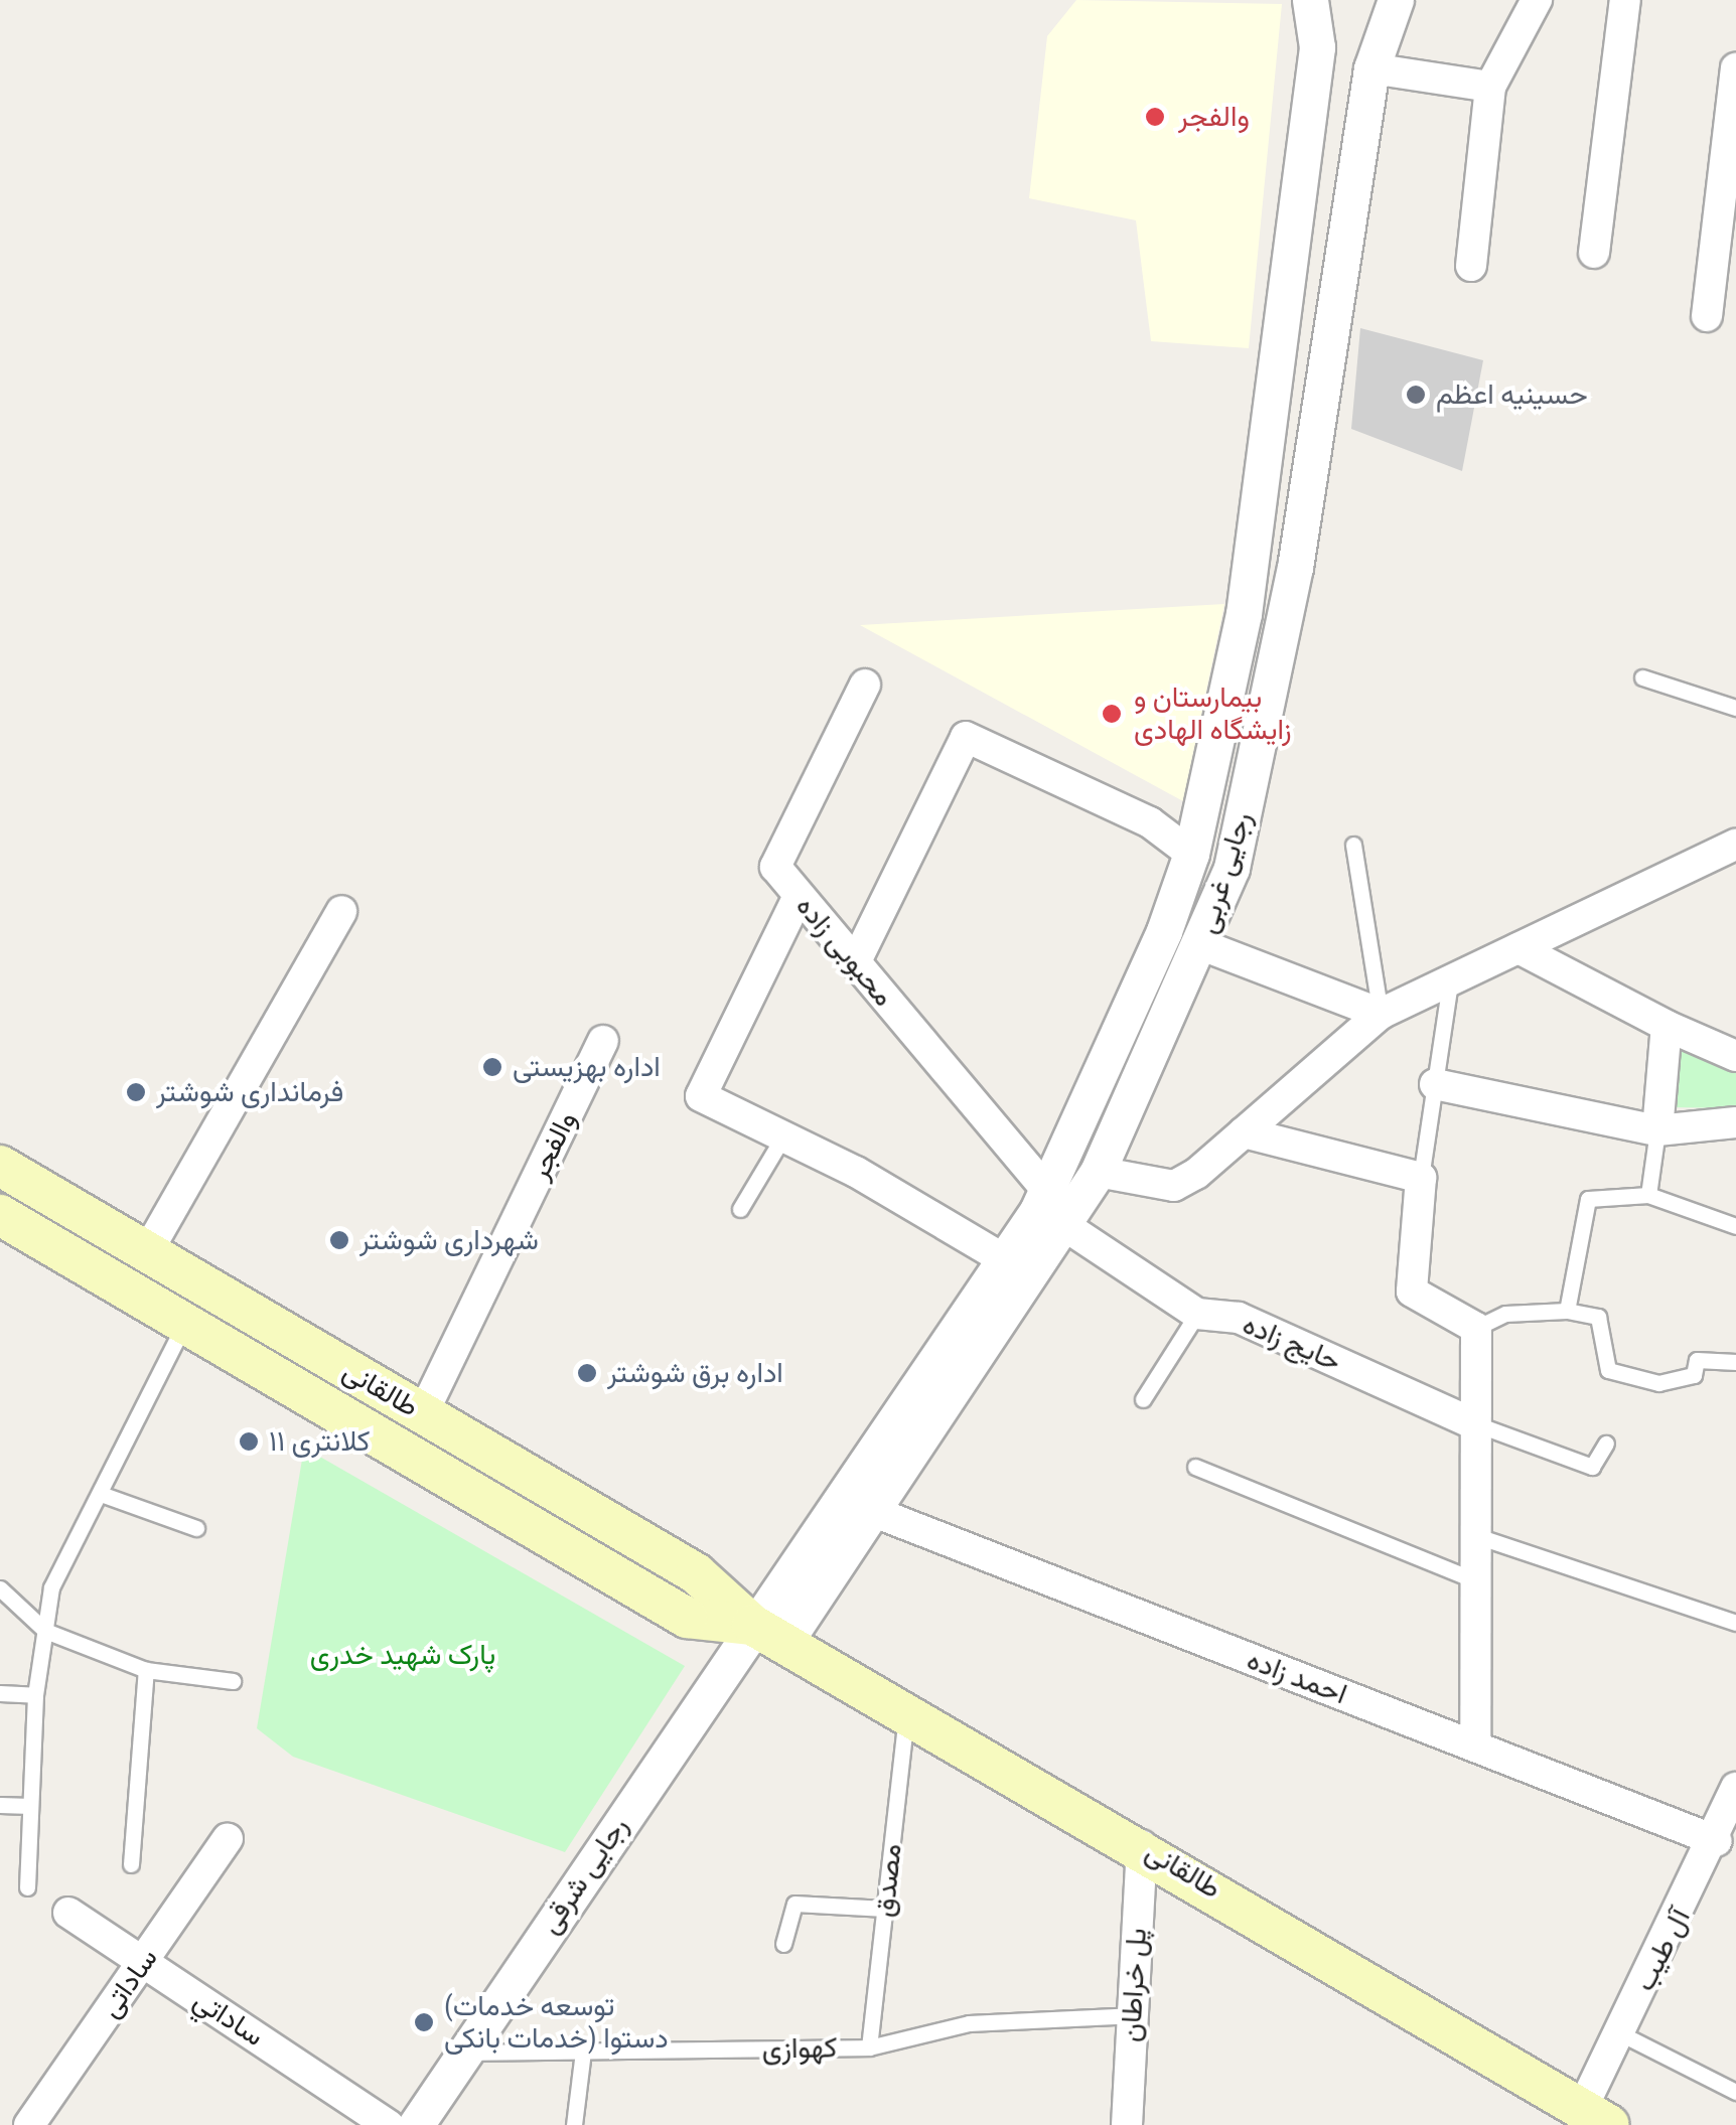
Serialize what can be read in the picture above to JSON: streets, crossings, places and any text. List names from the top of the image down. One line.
{"streets":{"main road":["طالقانی"],"street":["رجایی غربی","محبوبی زاده","والفجر","حایج زاده","احمد زاده","رجایی شرقی","آل طیب","ساداتی","پل خراطان","ساداتي"],"lane":["مصدق","کهوازی"]},"crossings":[["رجایی غربی","محبوبی زاده"],["رجایی غربی","حایج زاده"],["رجایی غربی","طالقانی"],["رجایی غربی","احمد زاده"],["رجایی غربی","رجایی شرقی"],["والفجر","طالقانی"],["طالقانی","رجایی شرقی"],["طالقانی","مصدق"],["طالقانی","آل طیب"],["طالقانی","پل خراطان"],["احمد زاده","آل طیب"],["رجایی شرقی","کهوازی"],["مصدق","کهوازی"],["ساداتی","ساداتي"],["پل خراطان","کهوازی"]],"parks":["پارک شهید خدری"],"places":["والفجر","حسینیه اعظم","بیمارستان و زایشگاه الهادی","اداره بهزیستی","فرمانداری شوشتر","شهرداری شوشتر","اداره برق شوشتر","کلانتری ۱۱","(توسعه خدمات دستوا (خدمات بانکی"]}
